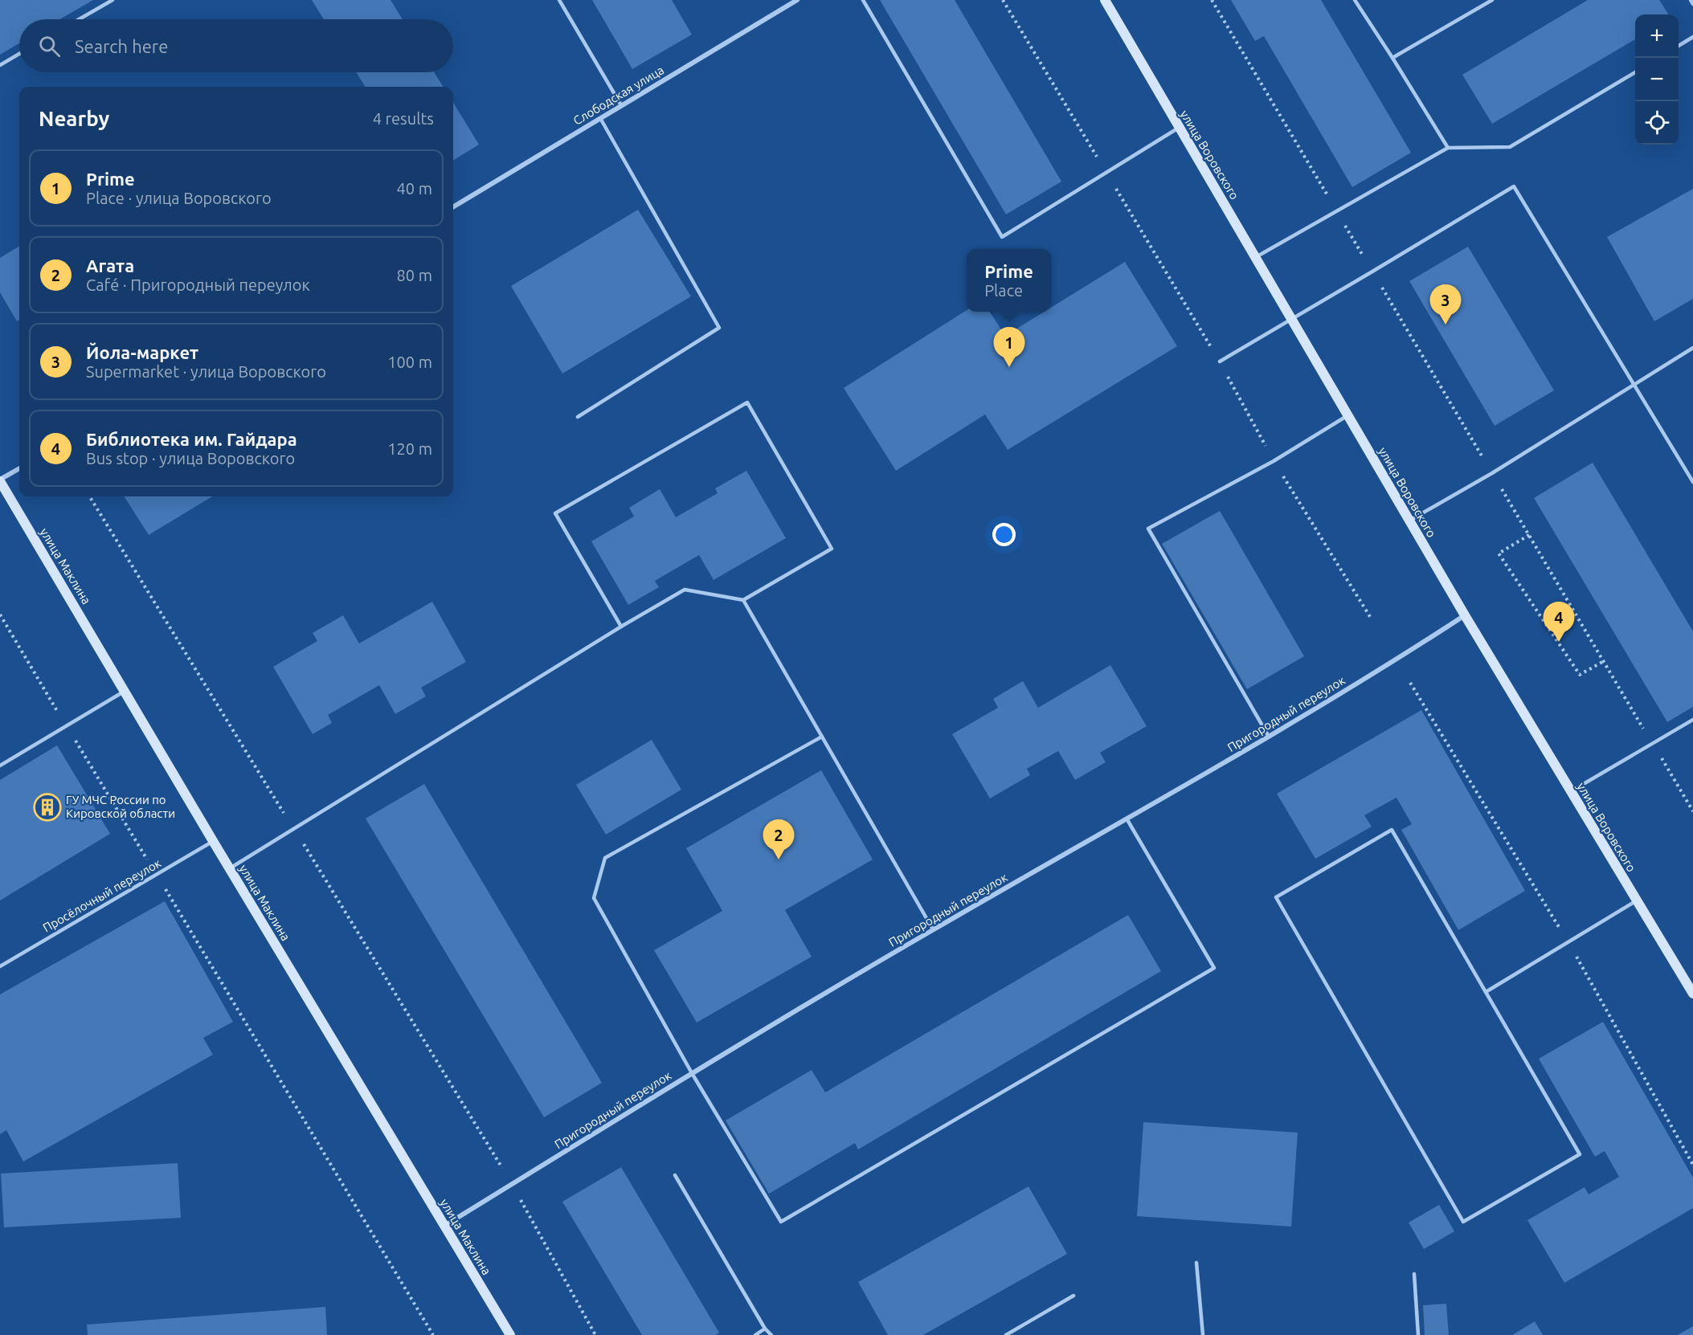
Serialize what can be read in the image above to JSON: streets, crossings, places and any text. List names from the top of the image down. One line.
{"streets":{"main road":["улица Воровского","улица Маклина"],"street":["Слободская улица","Пригородный переулок"],"lane":["Просёлочный переулок"]},"crossings":[["улица Воровского","Пригородный переулок"],["улица Маклина","Пригородный переулок"],["улица Маклина","Просёлочный переулок"]],"places":{"building":["ГУ МЧС России по Кировской области"]},"page":{"map_buttons":["+","−"],"search":"Search here","heading":["Nearby","4 results"],"list":[{"mark":"1","name":"Prime","note":"Place · улица Воровского","value":"40 m"},{"mark":"2","name":"Агата","note":"Café · Пригородный переулок","value":"80 m"},{"mark":"3","name":"Йола-маркет","note":"Supermarket · улица Воровского","value":"100 m"},{"mark":"4","name":"Библиотека им. Гайдара","note":"Bus stop · улица Воровского","value":"120 m"}],"popup":["Prime","Place"],"pins":["3","1","4","2"]}}
